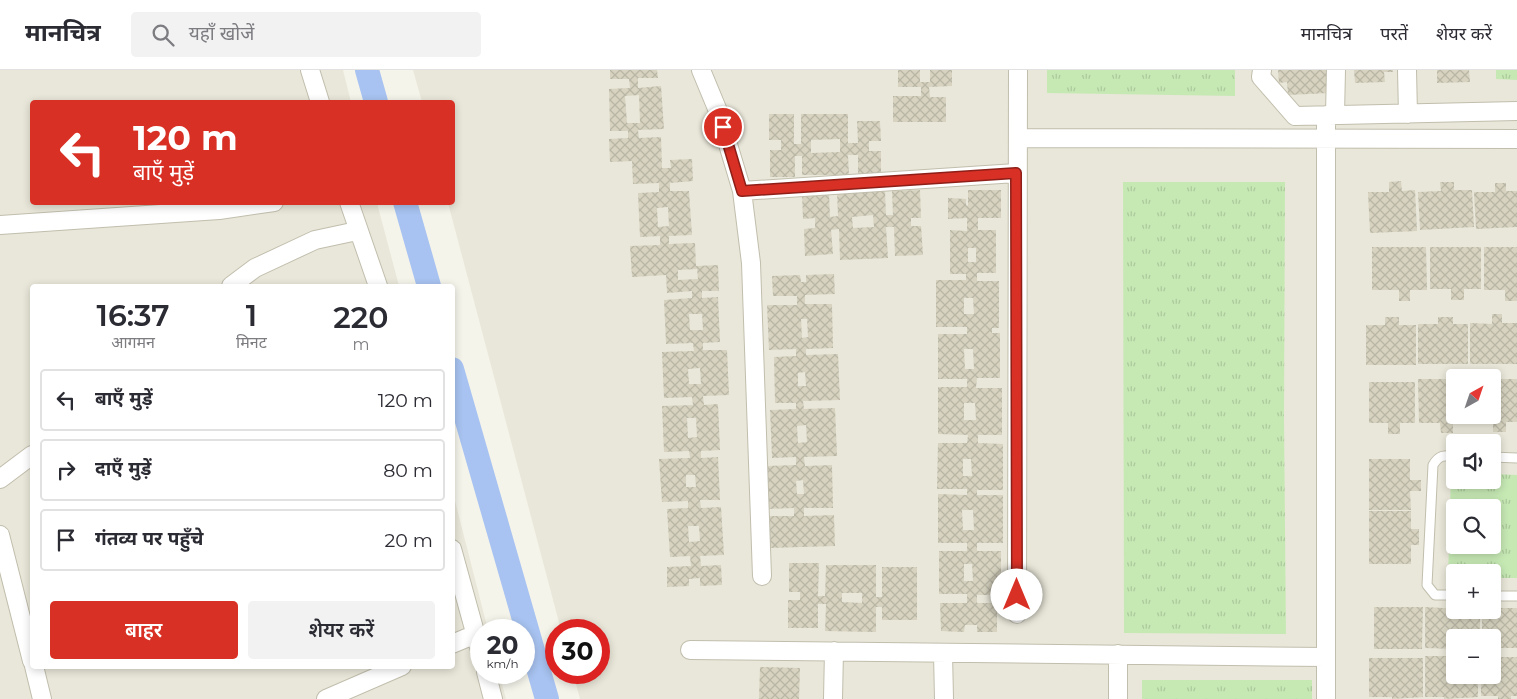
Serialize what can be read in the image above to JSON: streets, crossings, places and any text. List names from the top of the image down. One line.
{"north":"top right","page":{"header":"मानचित्र","search":"यहाँ खोजें","nav":["मानचित्र","परतें","शेयर करें"],"turn":["120 m","बाएँ मुड़ें"],"eta":["16:37","आगमन","1","मिनट","220","m"],"map_buttons":["+","−"],"list":[{"name":"बाएँ मुड़ें","value":"120 m"},{"name":"दाएँ मुड़ें","value":"80 m"},{"name":"गंतव्य पर पहुँचे","value":"20 m"}],"buttons":["बाहर","शेयर करें"],"speed":"20 km/h","limit":"30"}}
